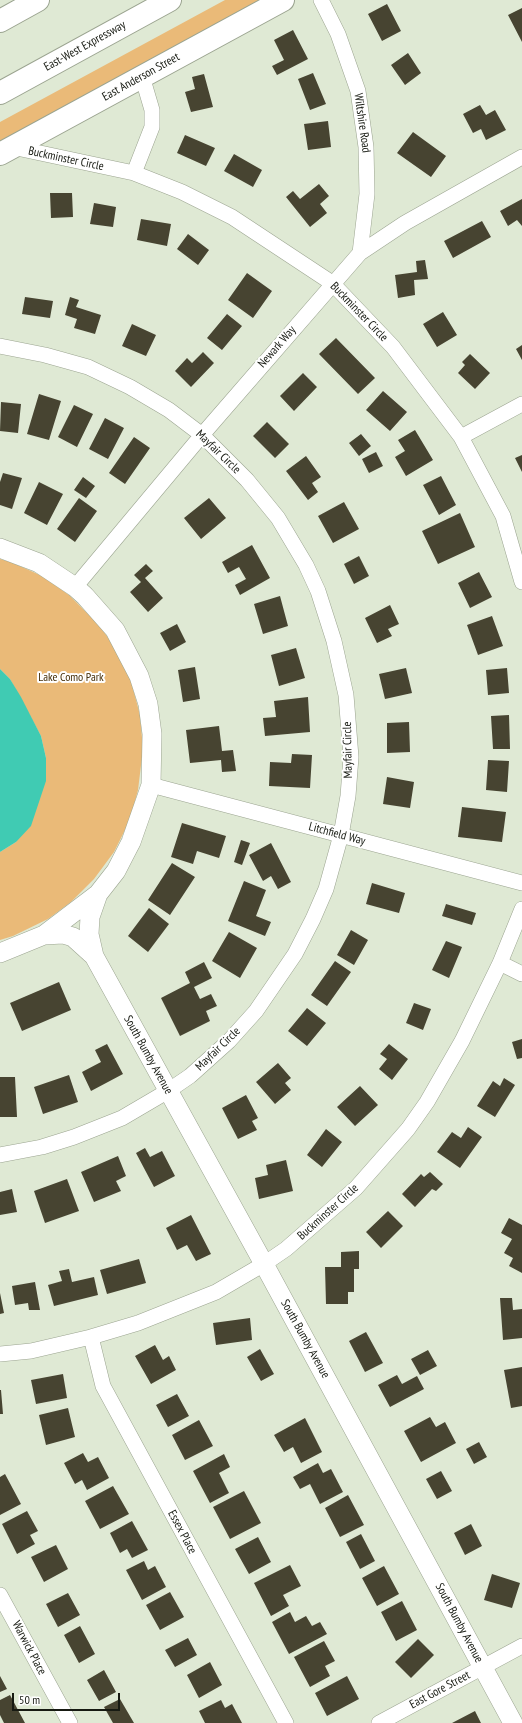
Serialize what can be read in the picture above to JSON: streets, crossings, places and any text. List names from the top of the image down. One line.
{"streets":{"main road":["East-West Expressway","East Anderson Street"],"street":["Wiltshire Road","Buckminster Circle","Newark Way","Mayfair Circle","Litchfield Way","South Bumby Avenue","Essex Place","Warwick Place","East Gore Street"]},"crossings":[["East Anderson Street","Buckminster Circle"],["Wiltshire Road","Newark Way"],["Buckminster Circle","Newark Way"],["Buckminster Circle","South Bumby Avenue"],["Buckminster Circle","Essex Place"],["Newark Way","Mayfair Circle"],["Mayfair Circle","Litchfield Way"],["Mayfair Circle","South Bumby Avenue"],["South Bumby Avenue","East Gore Street"]],"parks":["Lake Como Park"],"scale_bar":"50 m"}
